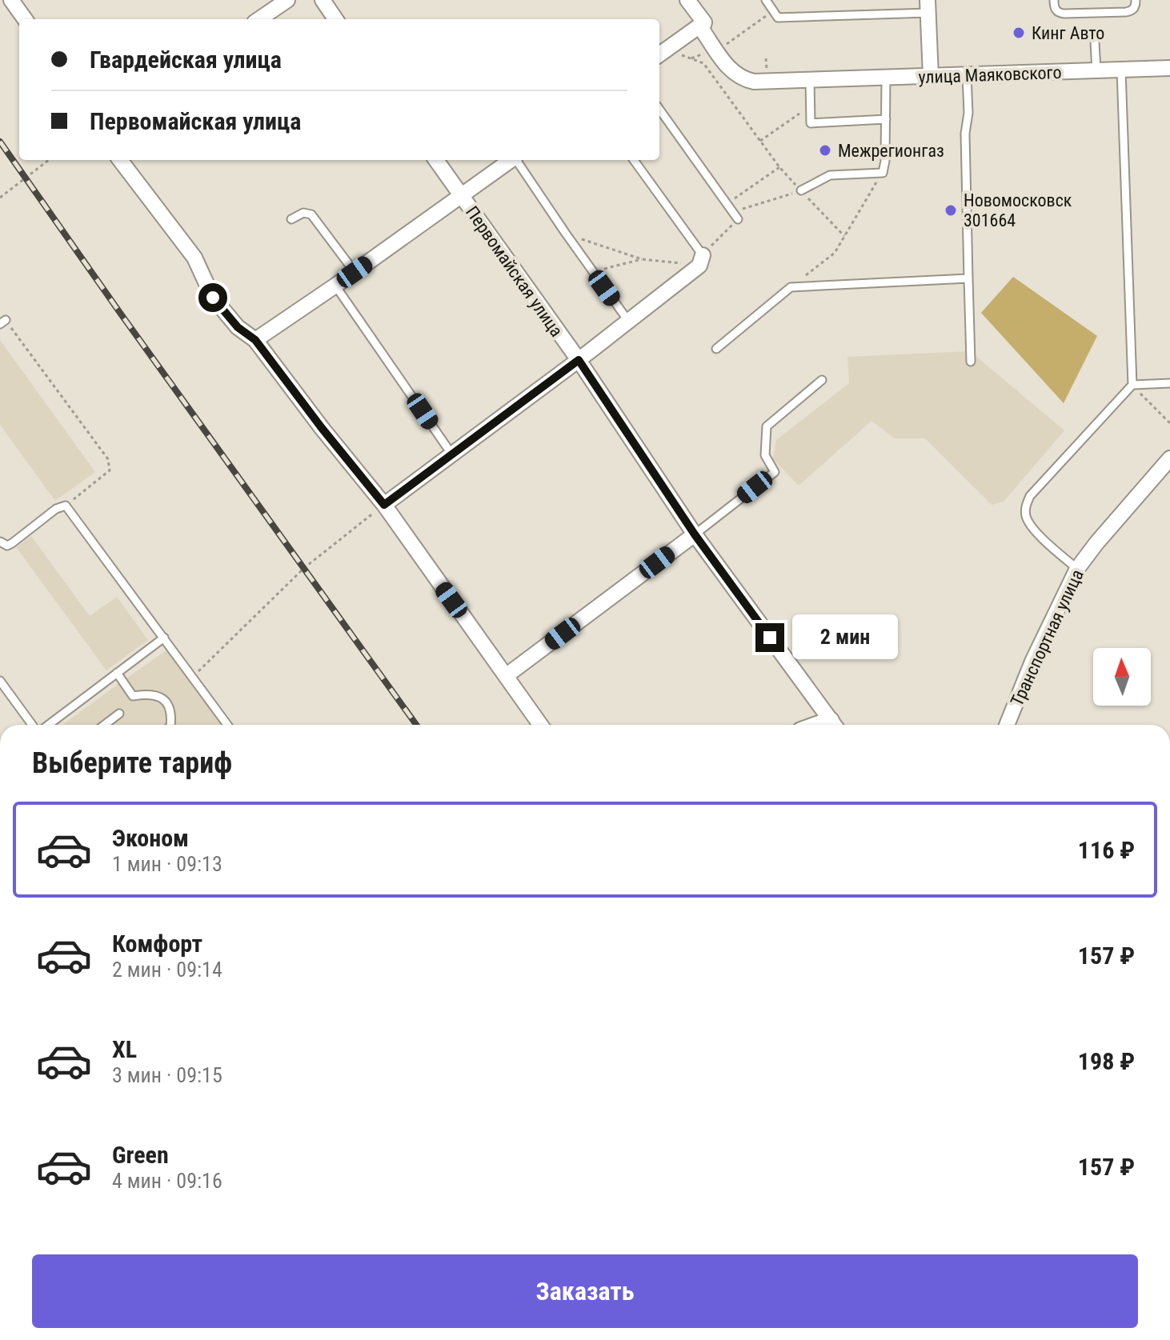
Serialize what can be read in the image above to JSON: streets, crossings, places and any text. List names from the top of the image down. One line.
{"streets":{"street":["улица Маяковского","Первомайская улица","Транспортная улица"]},"places":["Кинг Авто","Межрегионгаз","Новомосковск 301664"],"north":"top","page":{"banner":["Гвардейская улица","Первомайская улица"],"bubble":"2 мин","heading":"Выберите тариф","list":[{"name":"Эконом","note":"1 мин · 09:13","value":"116 ₽"},{"name":"Комфорт","note":"2 мин · 09:14","value":"157 ₽"},{"name":"XL","note":"3 мин · 09:15","value":"198 ₽"},{"name":"Green","note":"4 мин · 09:16","value":"157 ₽"}],"buttons":"Заказать"}}
